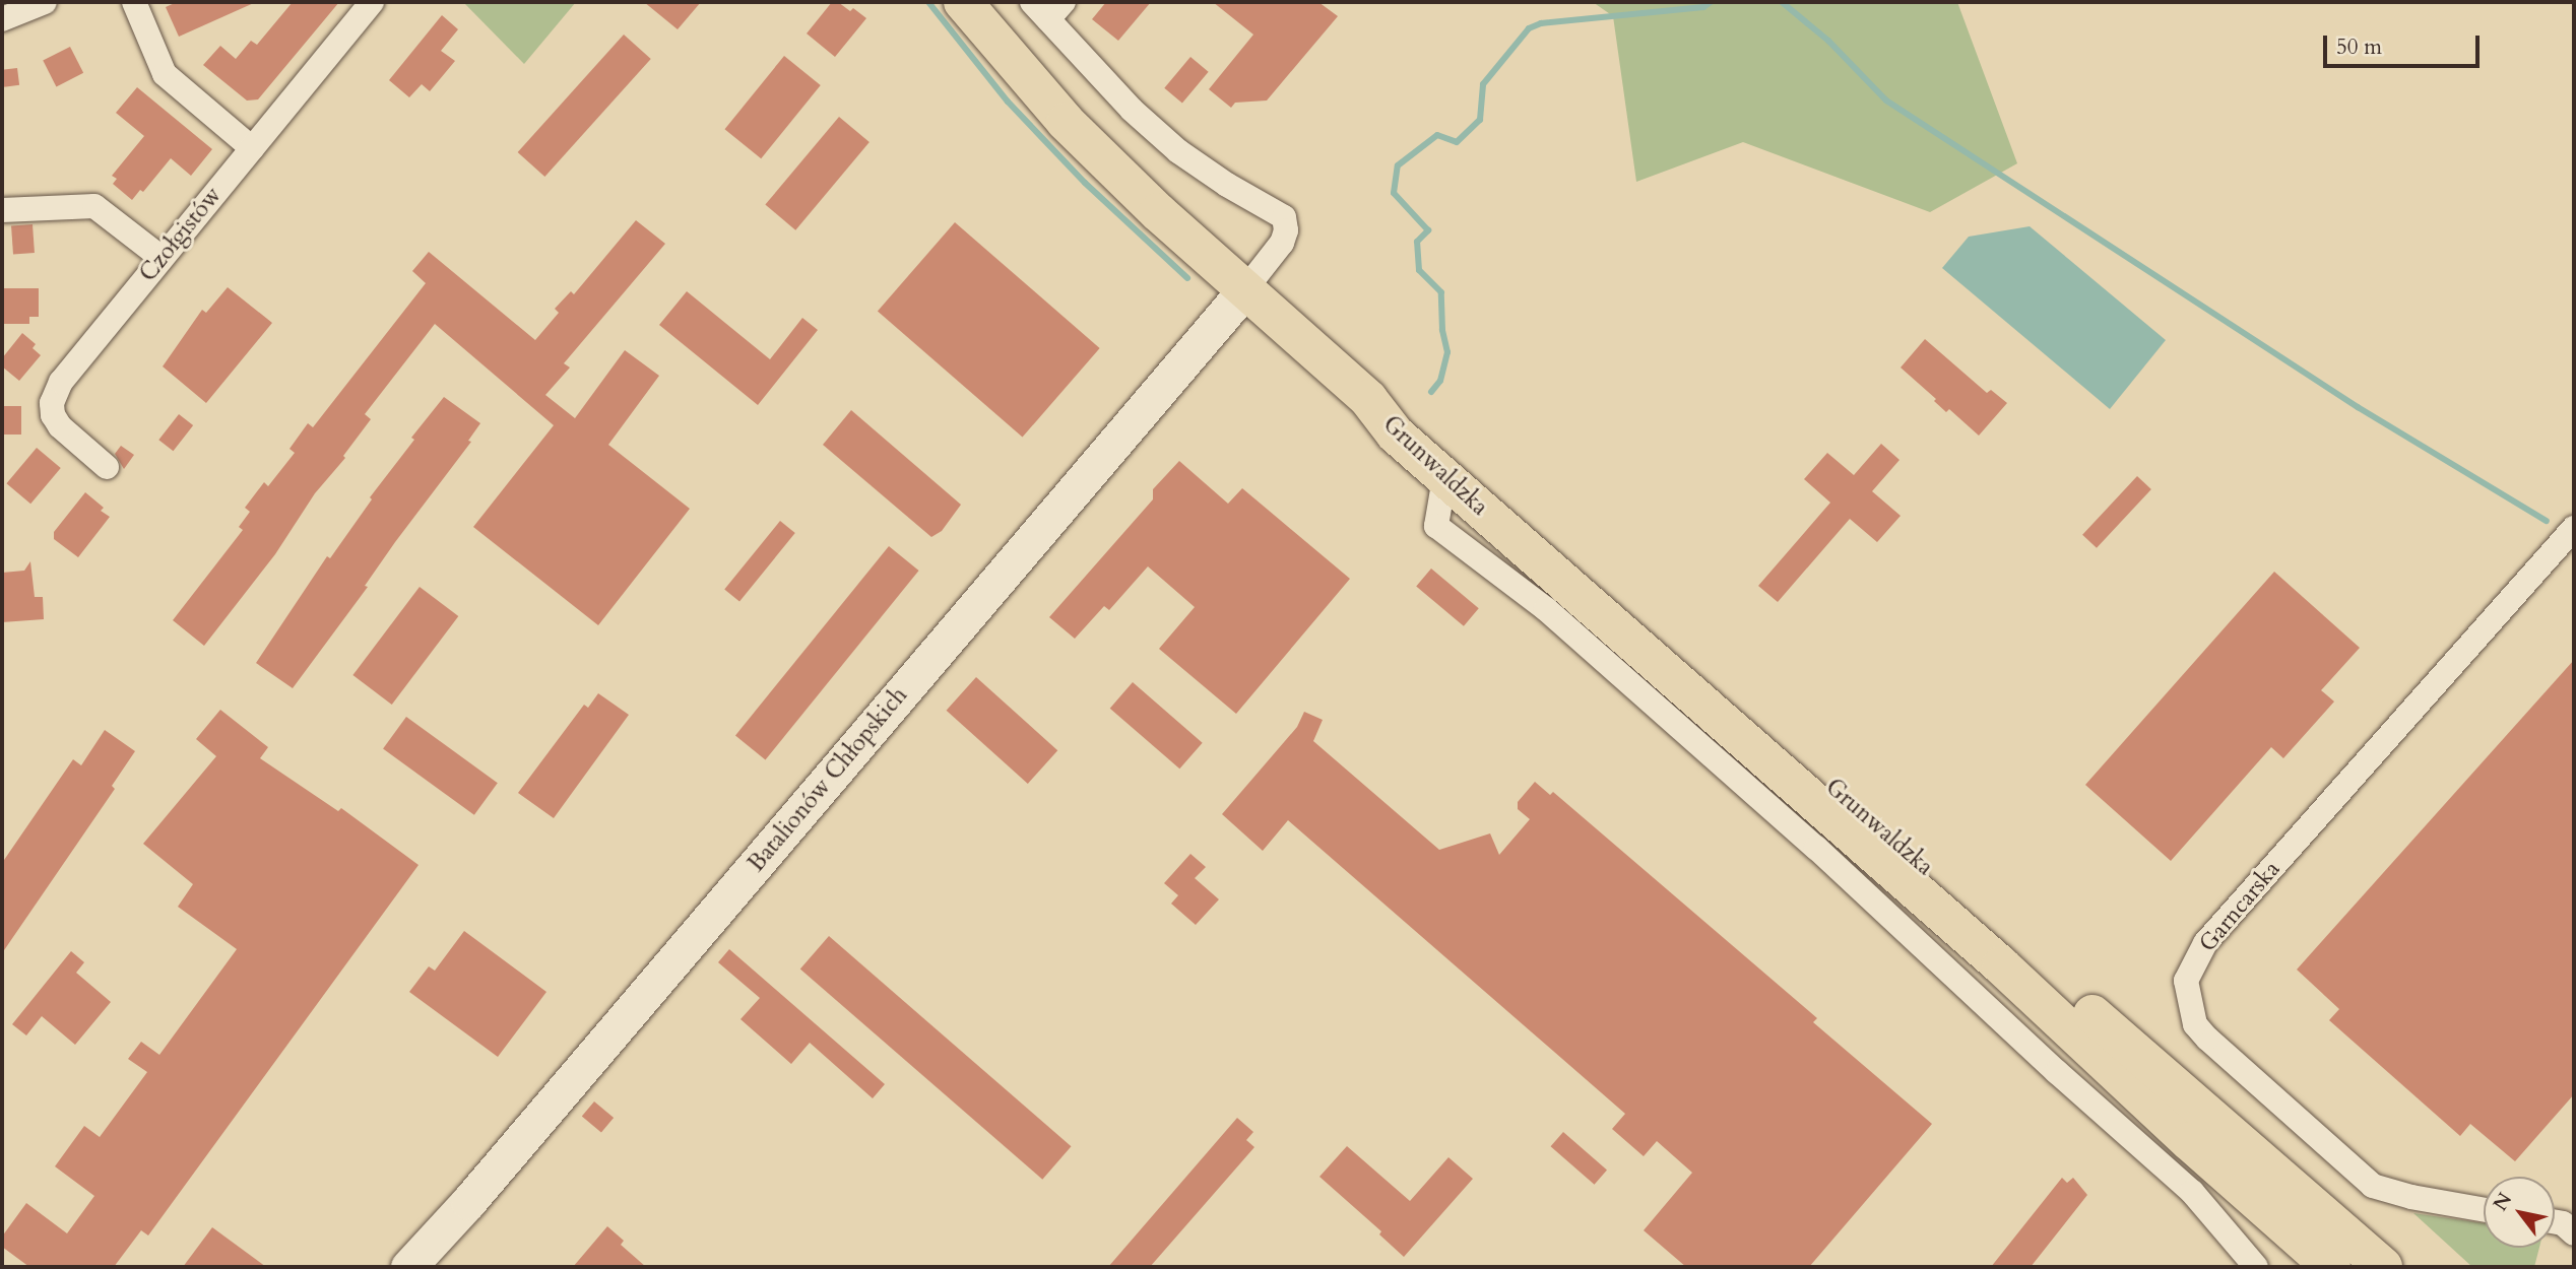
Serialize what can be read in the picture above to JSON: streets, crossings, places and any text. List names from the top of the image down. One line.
{"streets":{"main road":["Grunwaldzka"],"street":["Czołgistów","Batalionów Chłopskich","Garncarska"]},"crossings":[["Grunwaldzka","Batalionów Chłopskich"]],"scale_bar":"50 m","north":"top left"}
